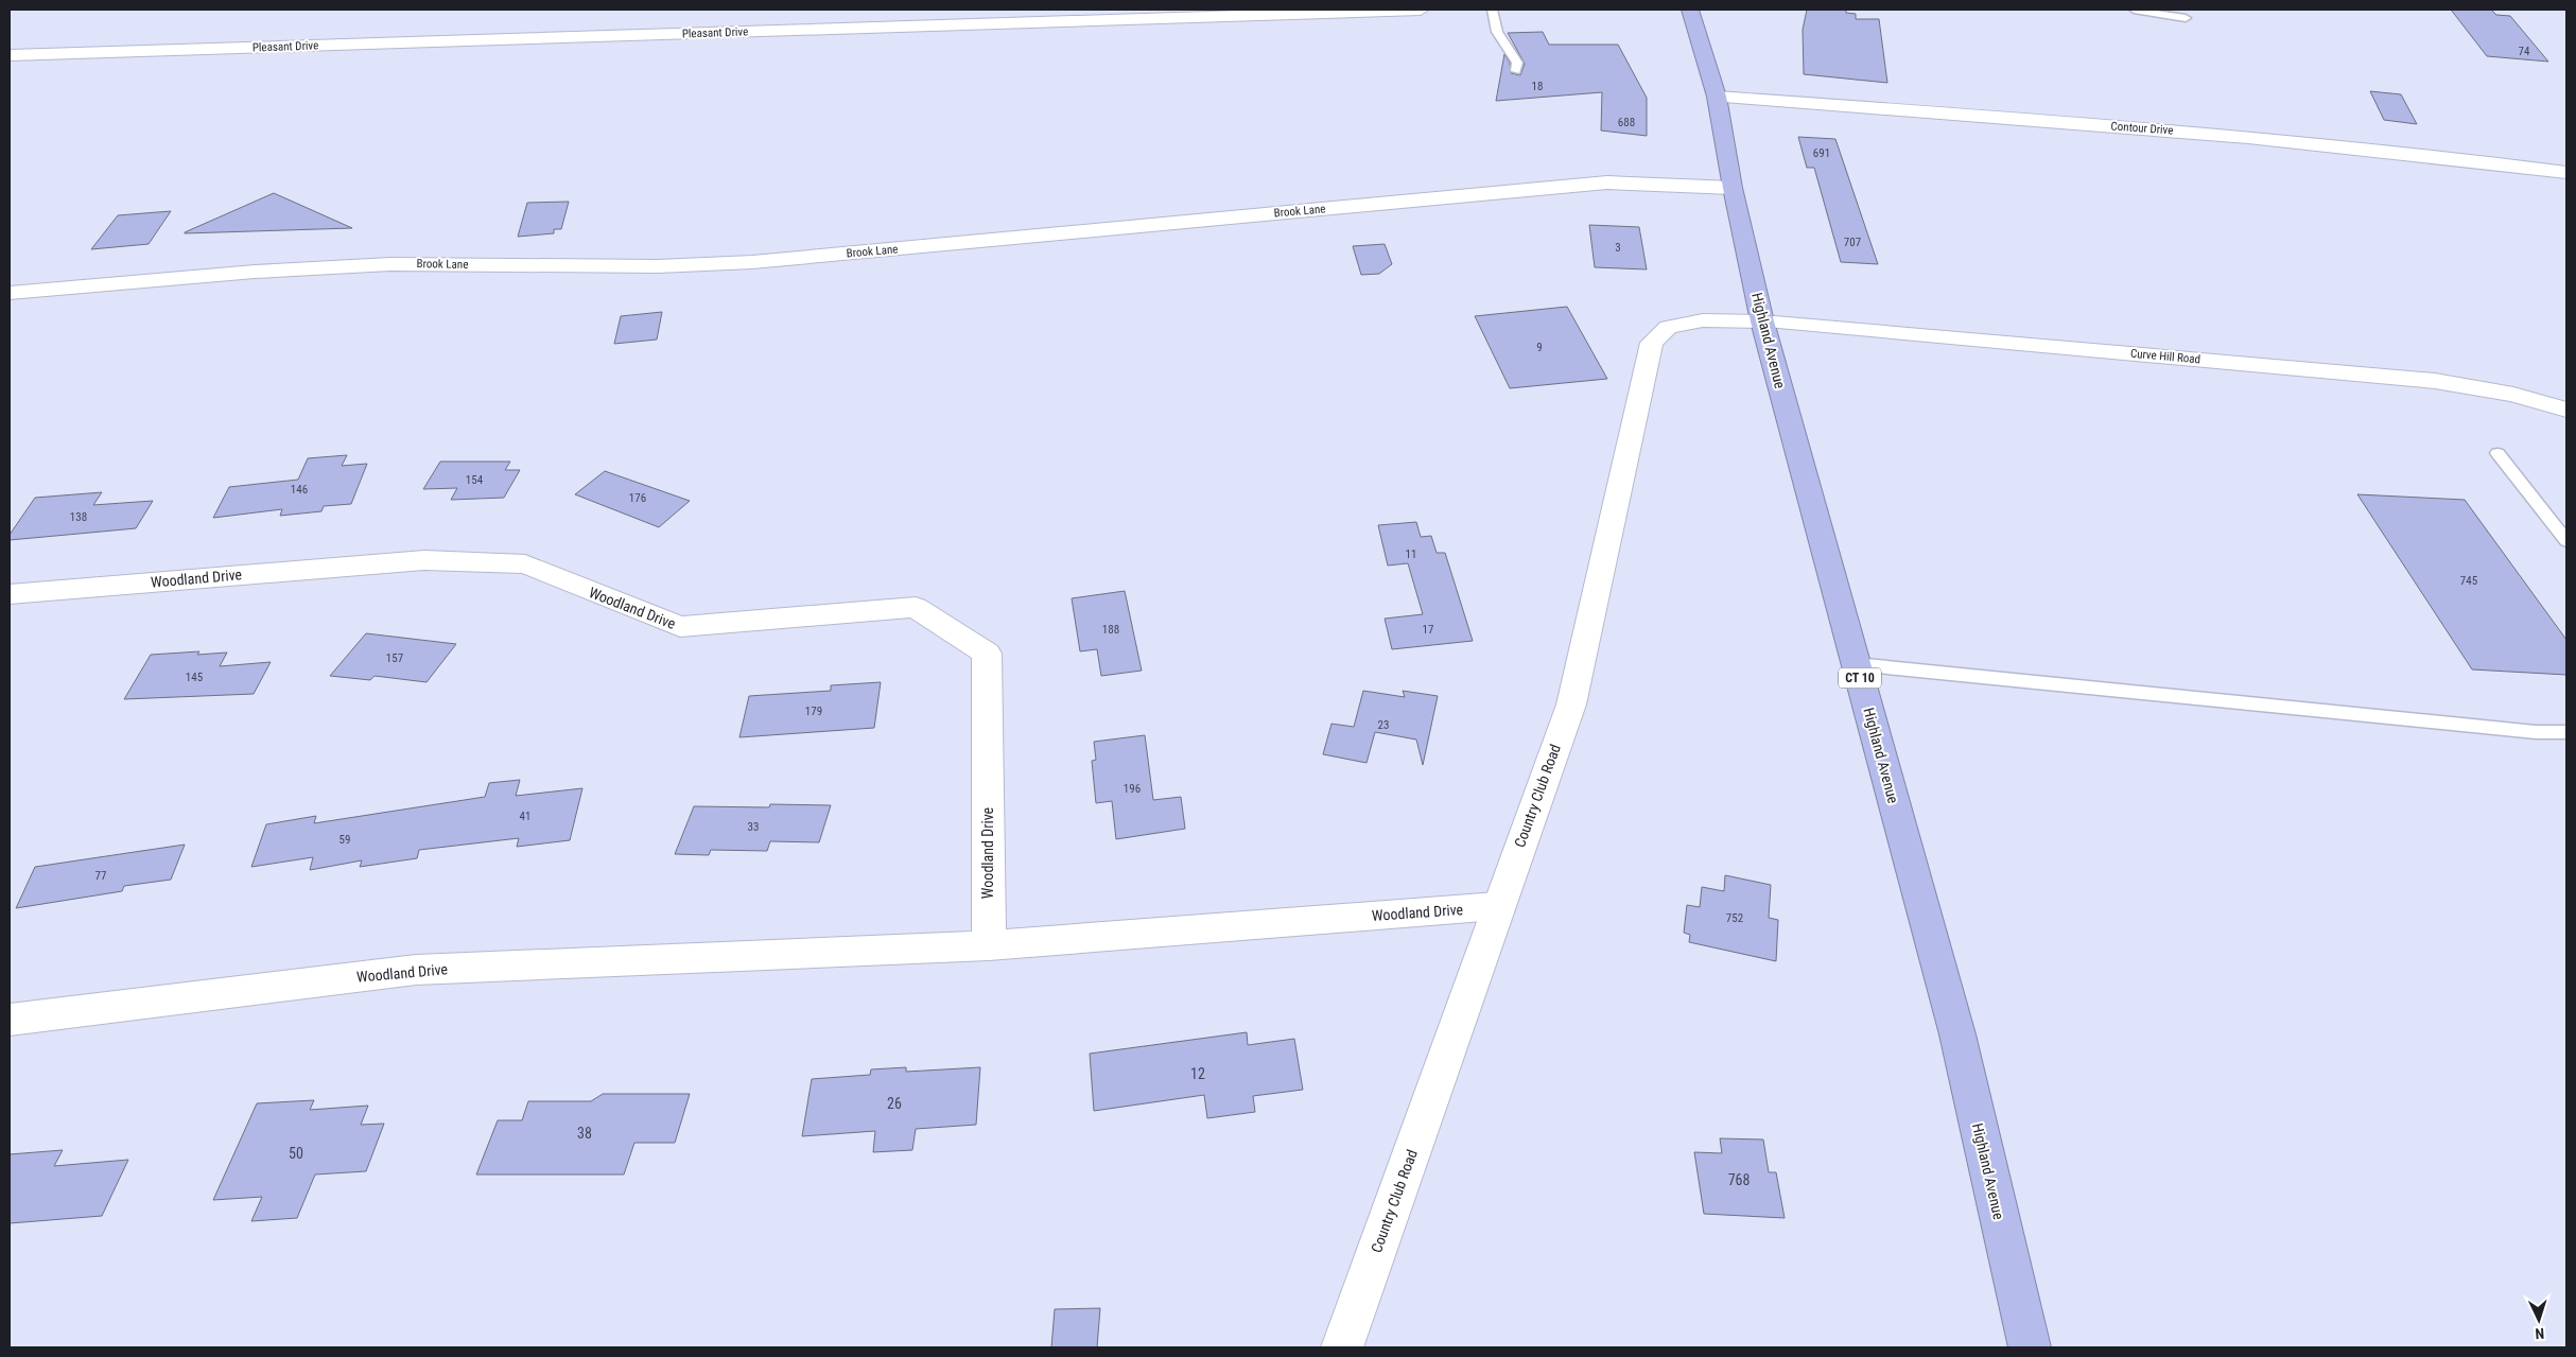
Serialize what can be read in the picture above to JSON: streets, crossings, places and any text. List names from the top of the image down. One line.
{"streets":{"highway":["Highland Avenue","CT 10"],"street":["Pleasant Drive","Contour Drive","Brook Lane","Curve Hill Road","Woodland Drive","Country Club Road"]},"crossings":[["Contour Drive","Highland Avenue"],["Brook Lane","Highland Avenue"],["Highland Avenue","Curve Hill Road"],["Highland Avenue","Country Club Road"],["Curve Hill Road","Country Club Road"],["Woodland Drive","Country Club Road"]],"house_numbers":["74","18","688","691","707","3","9","154","146","176","138","11","745","188","17","157","145","179","23","196","41","33","59","77","752","12","26","38","50","768"],"north":"bottom"}
